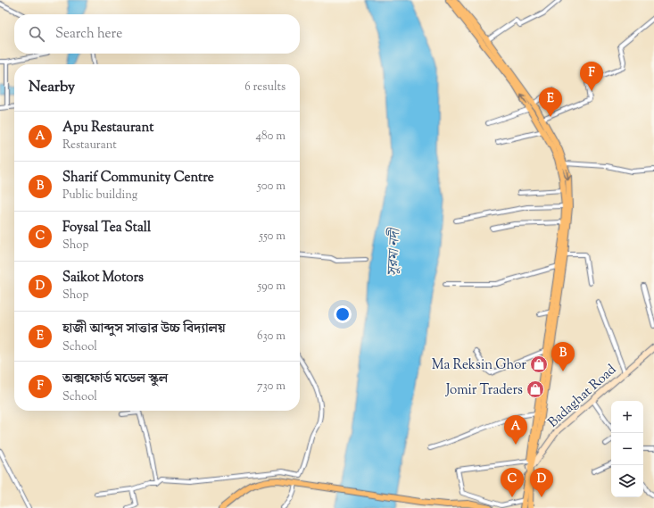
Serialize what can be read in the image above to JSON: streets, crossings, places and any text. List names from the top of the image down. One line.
{"streets":{"main road":["Badaghat Road"]},"water":["সুরমা নদী"],"places":{"shop":["Ma Reksin Ghor","Jomir Traders"]},"page":{"search":"Search here","pins":["F","E","B","A","C","D"],"heading":["Nearby","6 results"],"list":[{"mark":"A","name":"Apu Restaurant","note":"Restaurant","value":"480 m"},{"mark":"B","name":"Sharif Community Centre","note":"Public building","value":"500 m"},{"mark":"C","name":"Foysal Tea Stall","note":"Shop","value":"550 m"},{"mark":"D","name":"Saikot Motors","note":"Shop","value":"590 m"},{"mark":"E","name":"হাজী আব্দুস সাত্তার উচ্চ বিদ্যালয়","note":"School","value":"630 m"},{"mark":"F","name":"অক্সফোর্ড মডেল স্কুল","note":"School","value":"730 m"}],"map_buttons":["+","−"]}}
